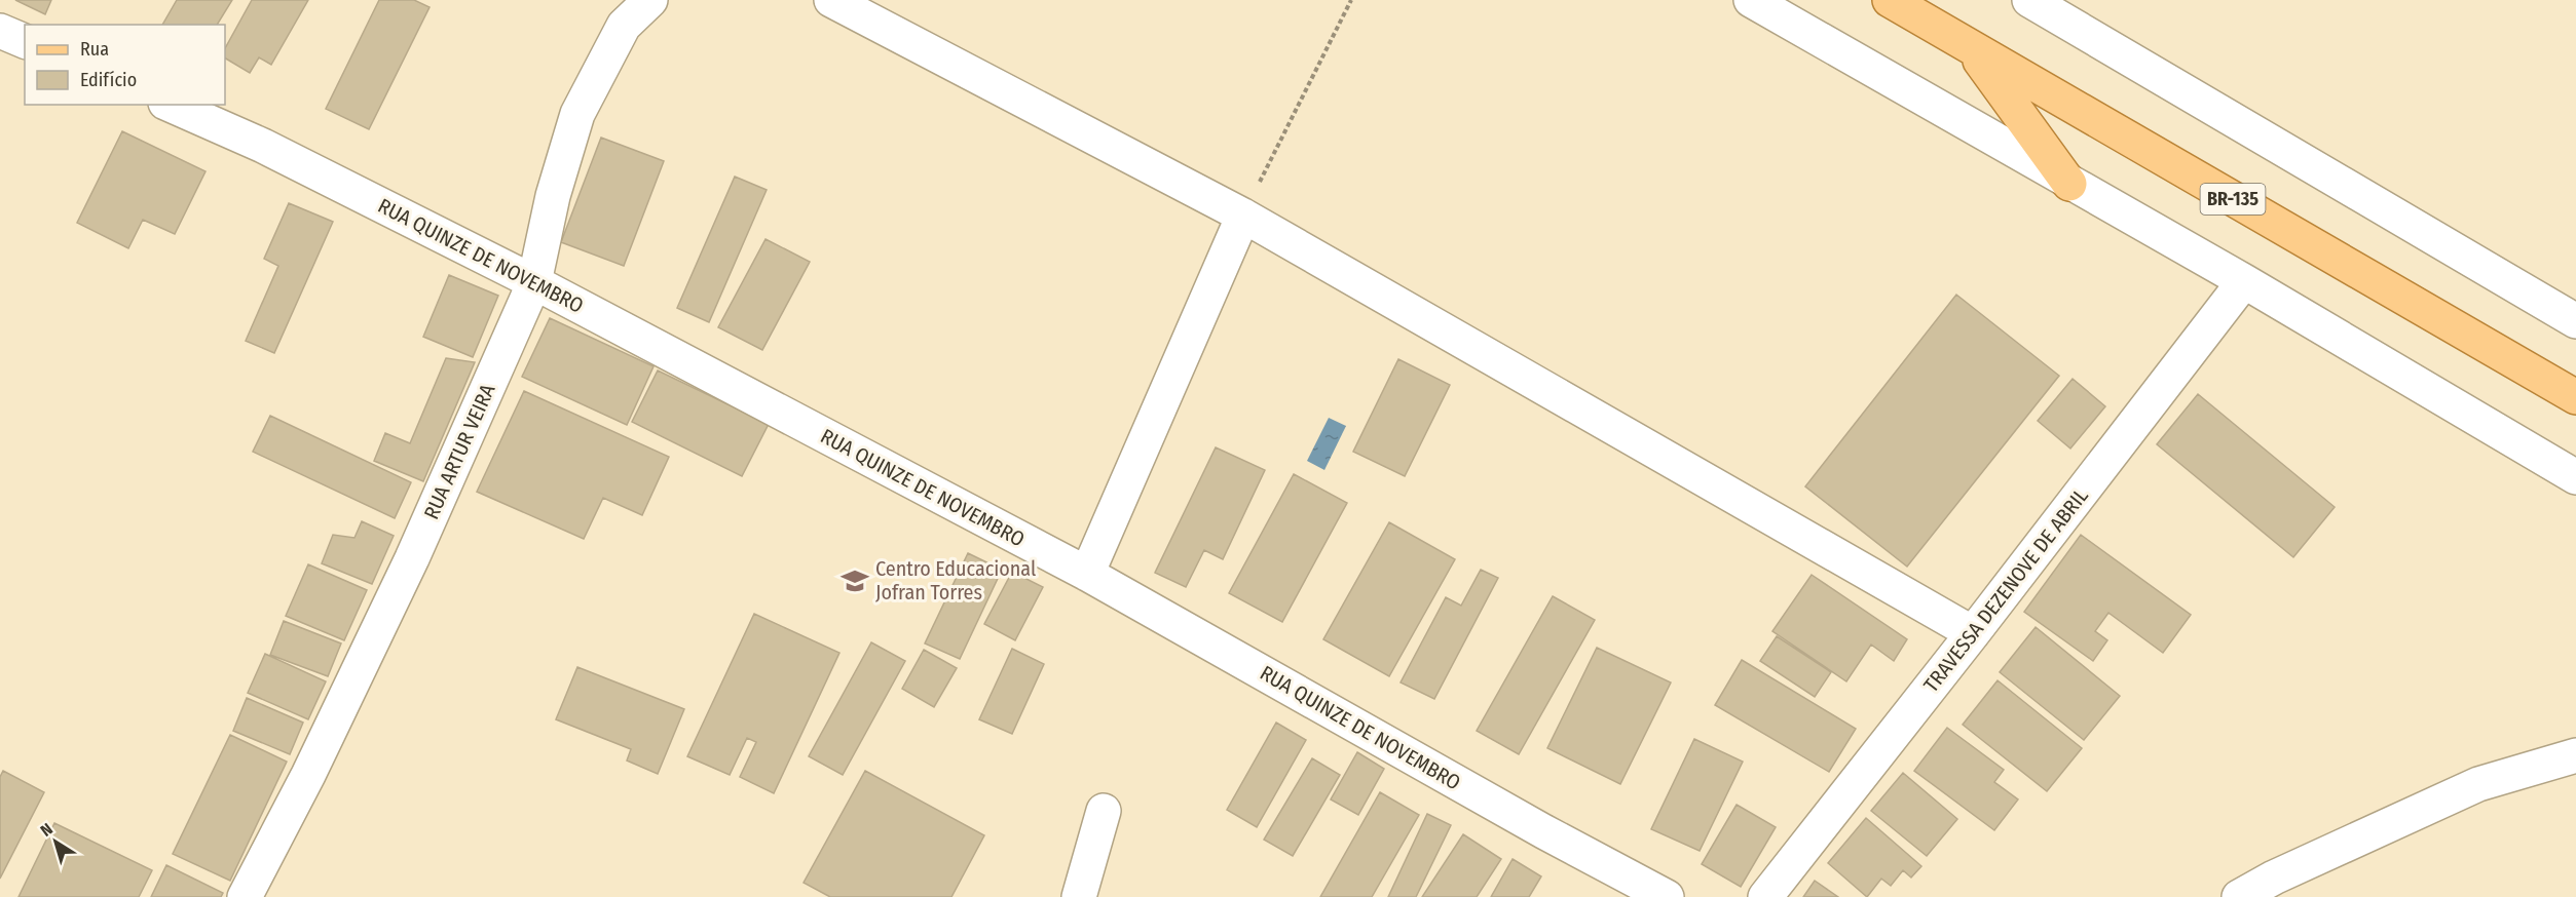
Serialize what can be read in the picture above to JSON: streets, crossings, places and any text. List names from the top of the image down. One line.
{"streets":{"main road":["BR-135"],"street":["RUA QUINZE DE NOVEMBRO","RUA ARTUR VEIRA","TRAVESSA DEZENOVE DE ABRIL"]},"crossings":[["RUA QUINZE DE NOVEMBRO","RUA ARTUR VEIRA"]],"places":{"school or university":["Centro Educacional Jofran Torres"]},"legend":["Rua","Edifício"],"north":"top left"}
